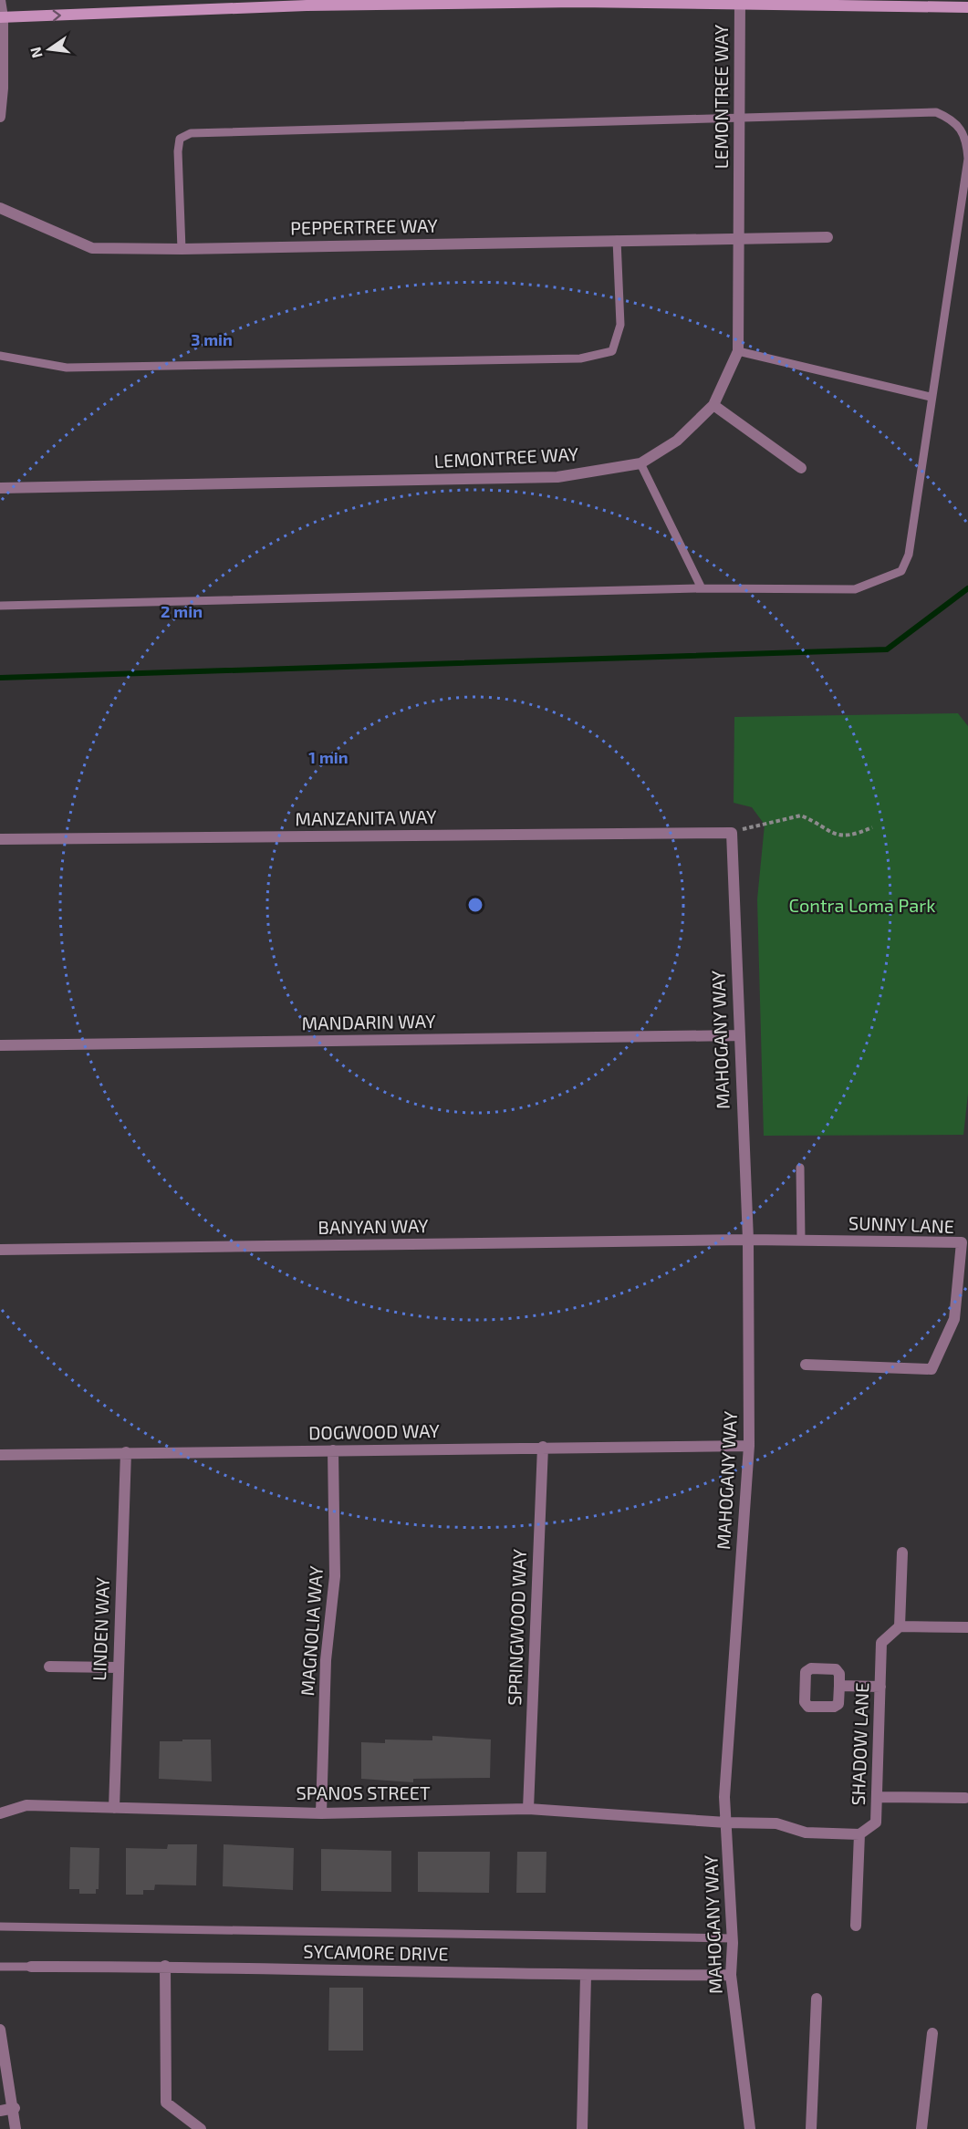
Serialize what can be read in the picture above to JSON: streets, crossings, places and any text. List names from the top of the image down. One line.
{"streets":{"street":["LEMONTREE WAY","PEPPERTREE WAY","MANZANITA WAY","MANDARIN WAY","MAHOGANY WAY","SUNNY LANE","BANYAN WAY","DOGWOOD WAY","SPRINGWOOD WAY","LINDEN WAY","MAGNOLIA WAY","SHADOW LANE","SPANOS STREET","SYCAMORE DRIVE"]},"crossings":[["LEMONTREE WAY","PEPPERTREE WAY"],["MANZANITA WAY","MAHOGANY WAY"],["MANDARIN WAY","MAHOGANY WAY"],["MAHOGANY WAY","SUNNY LANE"],["MAHOGANY WAY","BANYAN WAY"],["MAHOGANY WAY","DOGWOOD WAY"],["MAHOGANY WAY","SPANOS STREET"],["MAHOGANY WAY","SYCAMORE DRIVE"],["SUNNY LANE","BANYAN WAY"],["DOGWOOD WAY","SPRINGWOOD WAY"],["DOGWOOD WAY","LINDEN WAY"],["DOGWOOD WAY","MAGNOLIA WAY"],["SPRINGWOOD WAY","SPANOS STREET"],["LINDEN WAY","SPANOS STREET"],["MAGNOLIA WAY","SPANOS STREET"]],"parks":["Contra Loma Park"],"north":"left","rings":["3 min","2 min","1 min"]}
